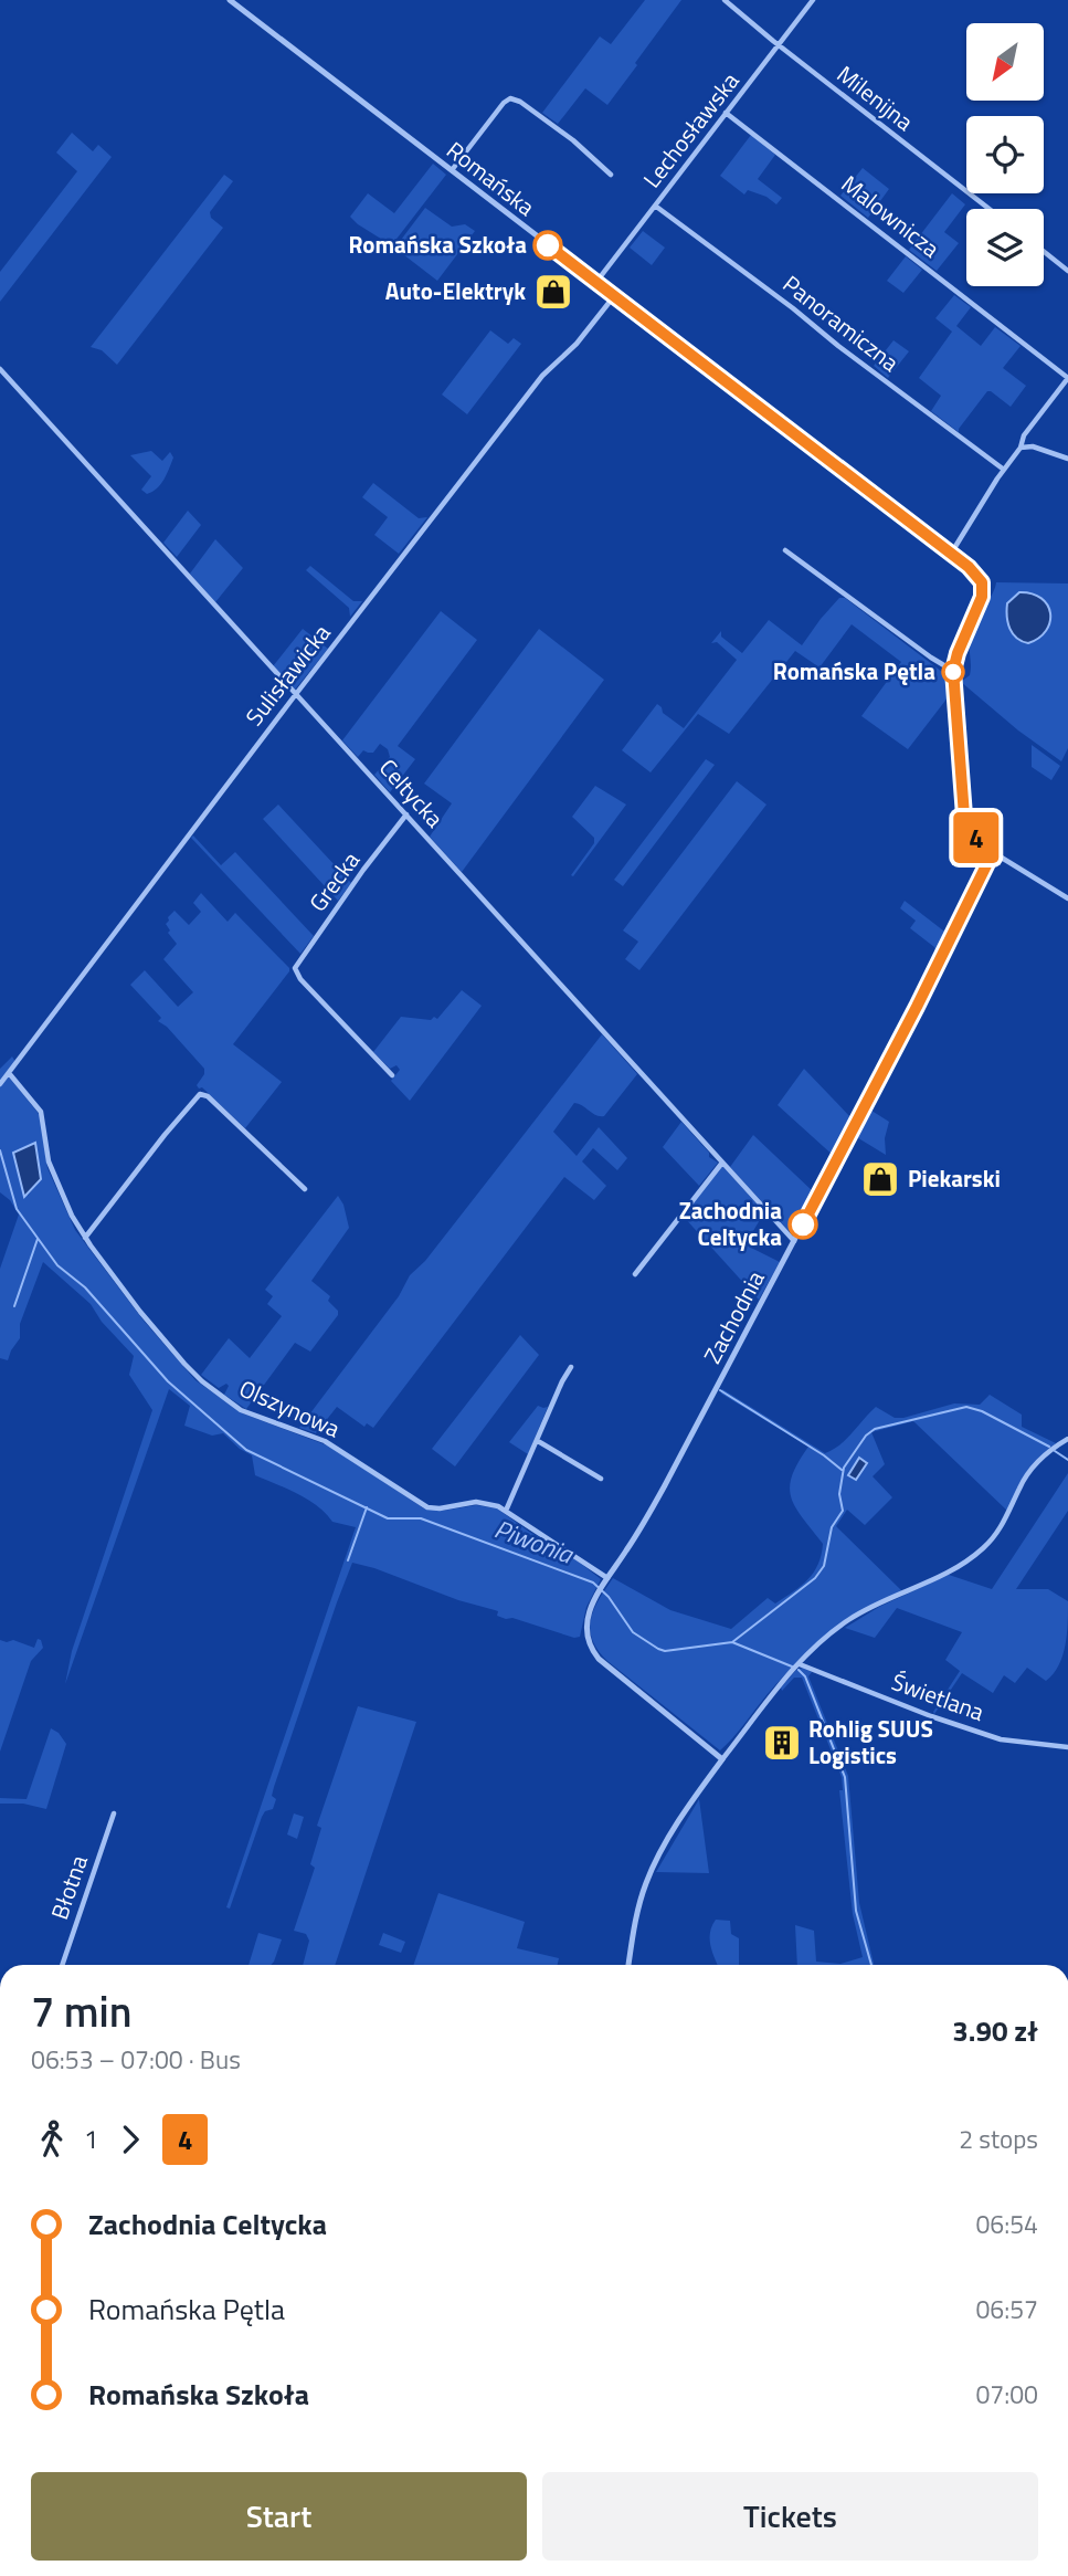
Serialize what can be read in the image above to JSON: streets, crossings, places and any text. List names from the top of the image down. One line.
{"streets":{"street":["Milenijna","Lechosławska","Romańska","Malownicza","Panoramiczna","Sulisławicka","Celtycka","Grecka","Zachodnia","Olszynowa","Świetlana","Błotna"]},"crossings":[["Milenijna","Lechosławska"],["Lechosławska","Romańska"],["Lechosławska","Malownicza"],["Lechosławska","Panoramiczna"],["Romańska","Sulisławicka"],["Romańska","Zachodnia"],["Sulisławicka","Celtycka"],["Sulisławicka","Olszynowa"],["Celtycka","Grecka"],["Celtycka","Zachodnia"],["Zachodnia","Olszynowa"]],"water":["Piwonia"],"places":{"other":["Romańska Szkoła","Romańska Pętla","Zachodnia Celtycka"],"shop":["Auto-Elektryk","Piekarski"],"building":["Rohlig SUUS Logistics"]},"lines":["bus line 4"],"north":"bottom left","page":{"on_map":"4","heading":["7 min","06:53 – 07:00 · Bus","3.90 zł"],"legs":["1","4","2 stops"],"list":[{"name":"Zachodnia Celtycka","value":"06:54"},{"name":"Romańska Pętla","value":"06:57"},{"name":"Romańska Szkoła","value":"07:00"}],"buttons":["Start","Tickets"]}}
